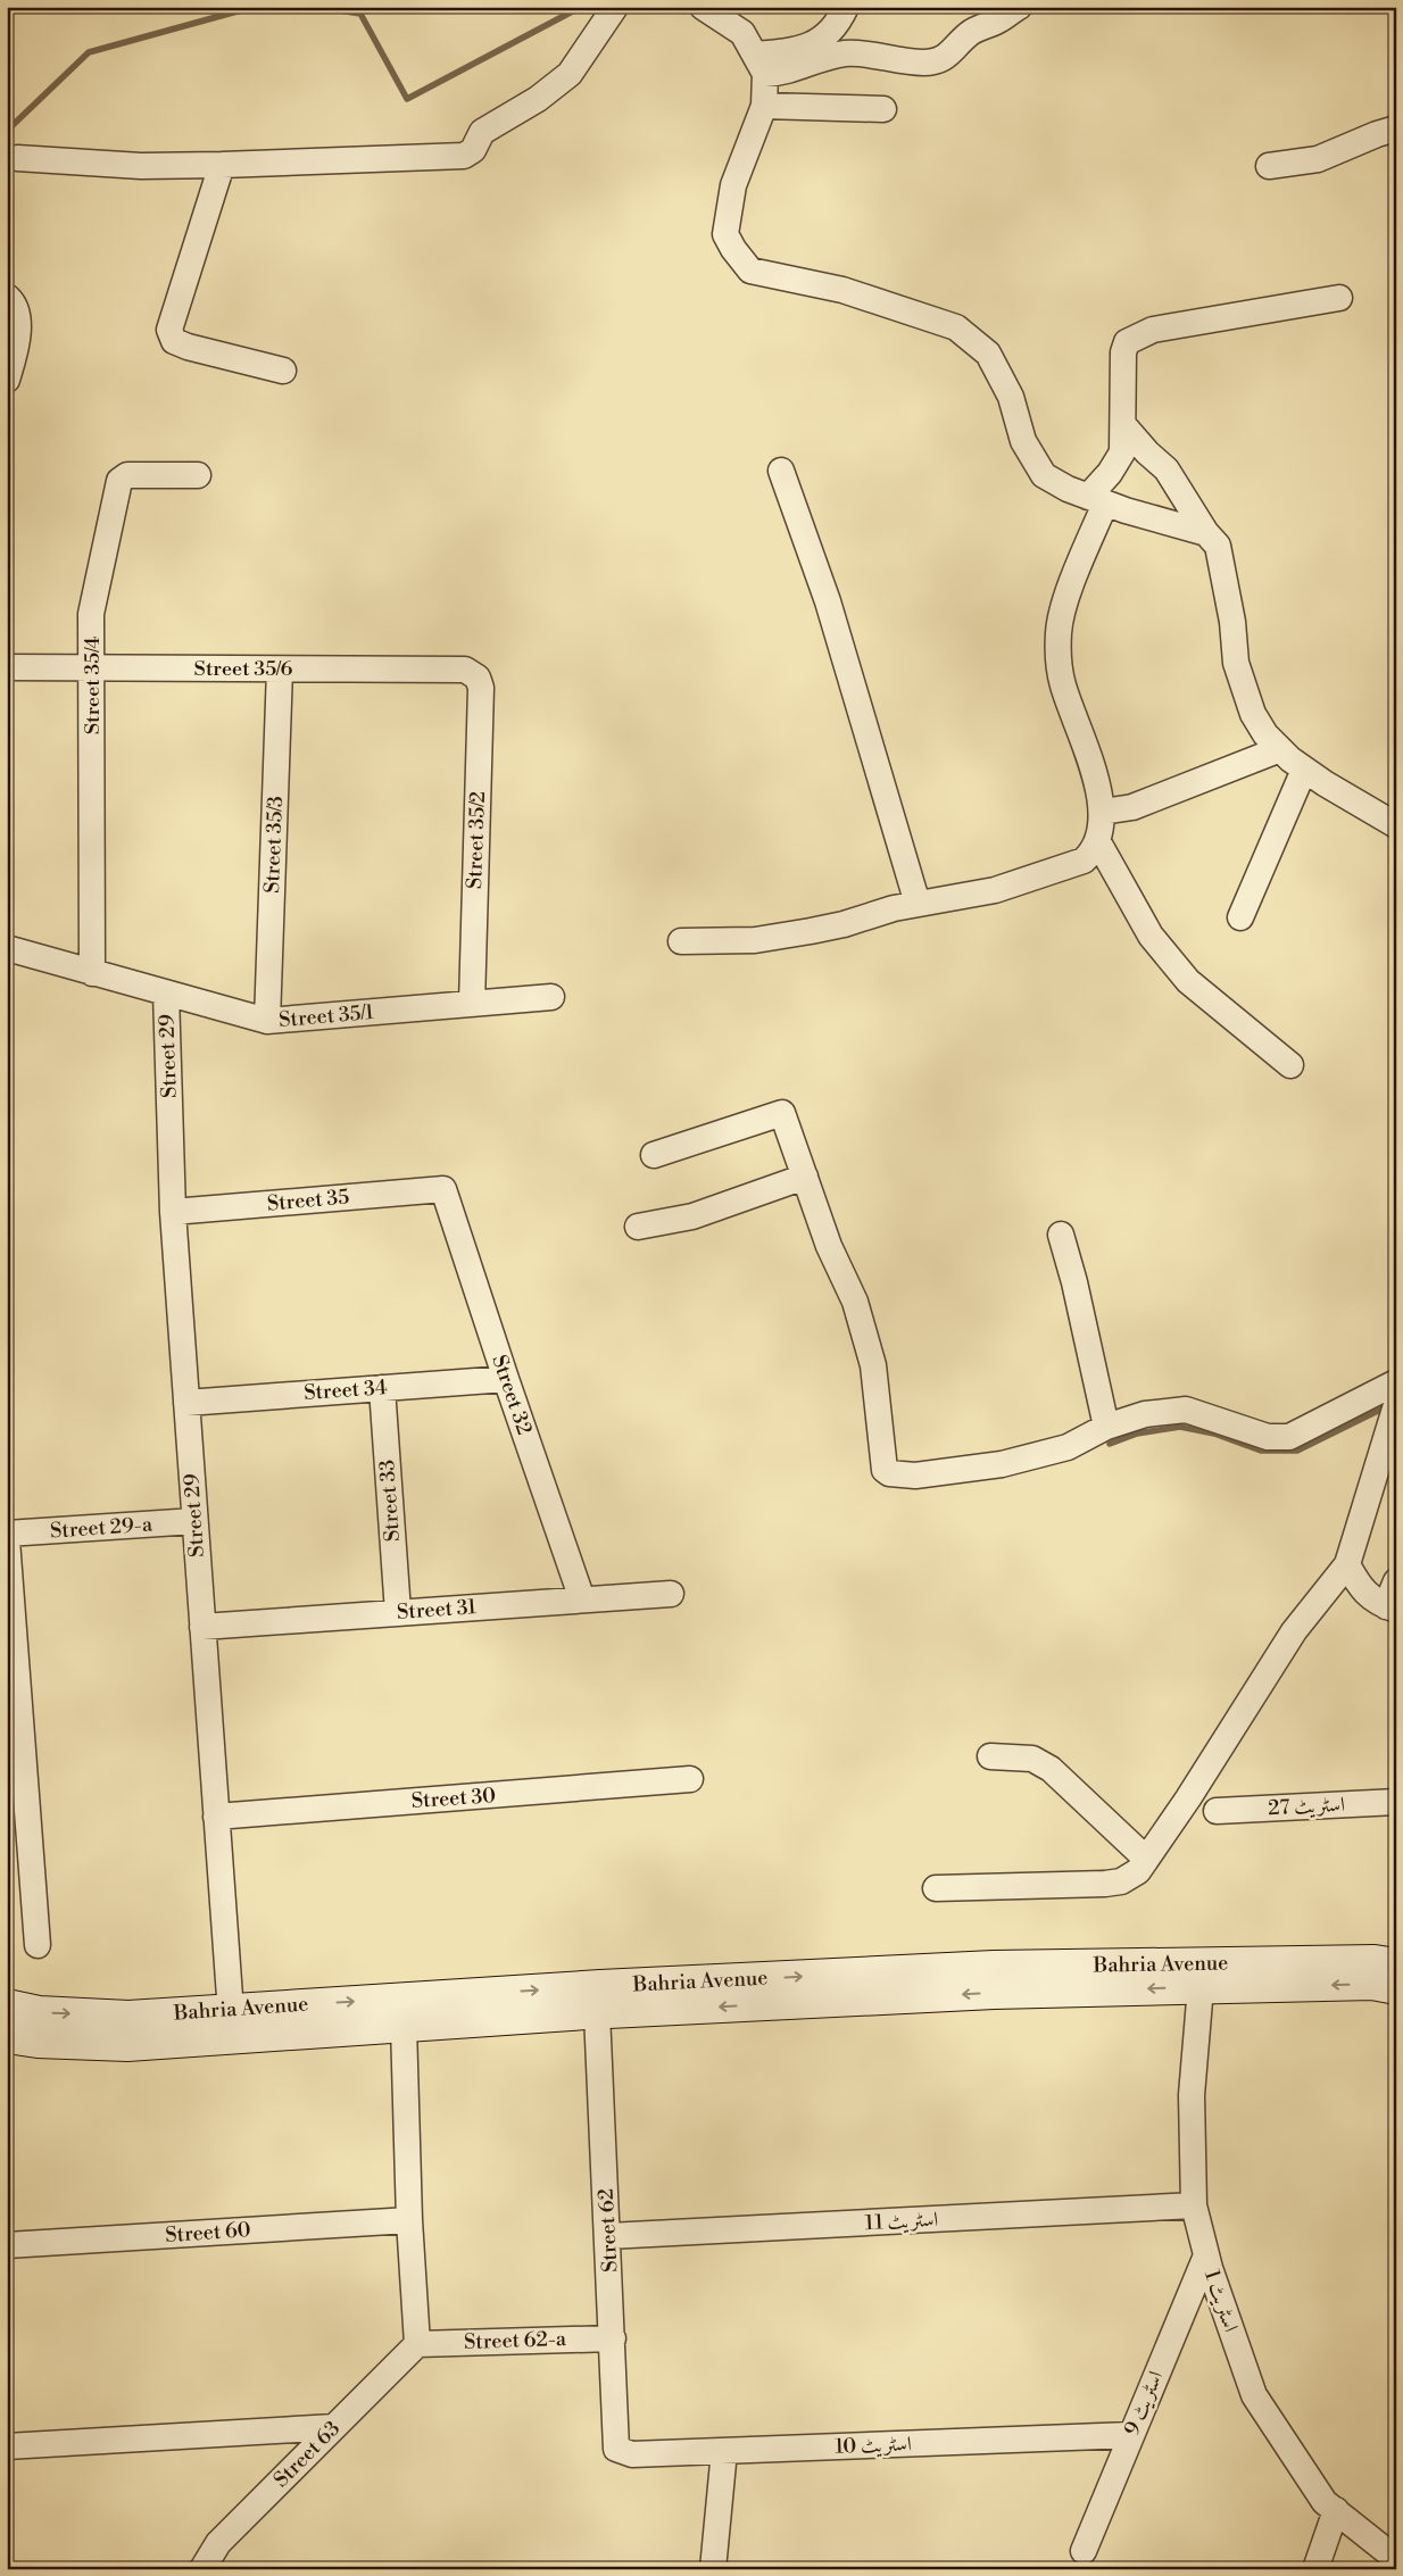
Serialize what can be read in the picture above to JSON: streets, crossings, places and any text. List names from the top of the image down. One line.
{"streets":{"street":["Street 35/6","Street 35/4","Street 35/2","Street 35/3","Street 35/1","Street 29","Street 35","Street 34","Street 32","Street 33","Street 29-a","Street 31","Street 30","اسٹریٹ 27","Bahria Avenue","اسٹریٹ 11","Street 62","Street 60","اسٹریٹ 1","Street 62-a","اسٹریٹ 9","اسٹریٹ 10","Street 63"]},"crossings":[["Street 35/6","Street 35/4"],["Street 35/6","Street 35/2"],["Street 35/6","Street 35/3"],["Street 35/4","Street 35/1"],["Street 35/2","Street 35/1"],["Street 35/3","Street 35/1"],["Street 35/1","Street 29"],["Street 29","Street 35"],["Street 29","Street 34"],["Street 29","Street 29-a"],["Street 29","Street 31"],["Street 29","Street 30"],["Street 29","Bahria Avenue"],["Street 35","Street 32"],["Street 34","Street 32"],["Street 34","Street 33"],["Street 32","Street 31"],["Street 33","Street 31"],["Bahria Avenue","Street 62"],["Bahria Avenue","اسٹریٹ 1"],["اسٹریٹ 11","Street 62"],["اسٹریٹ 11","اسٹریٹ 1"],["Street 62","Street 62-a"],["Street 62","اسٹریٹ 10"],["اسٹریٹ 1","اسٹریٹ 9"],["Street 62-a","Street 63"],["اسٹریٹ 9","اسٹریٹ 10"]]}
